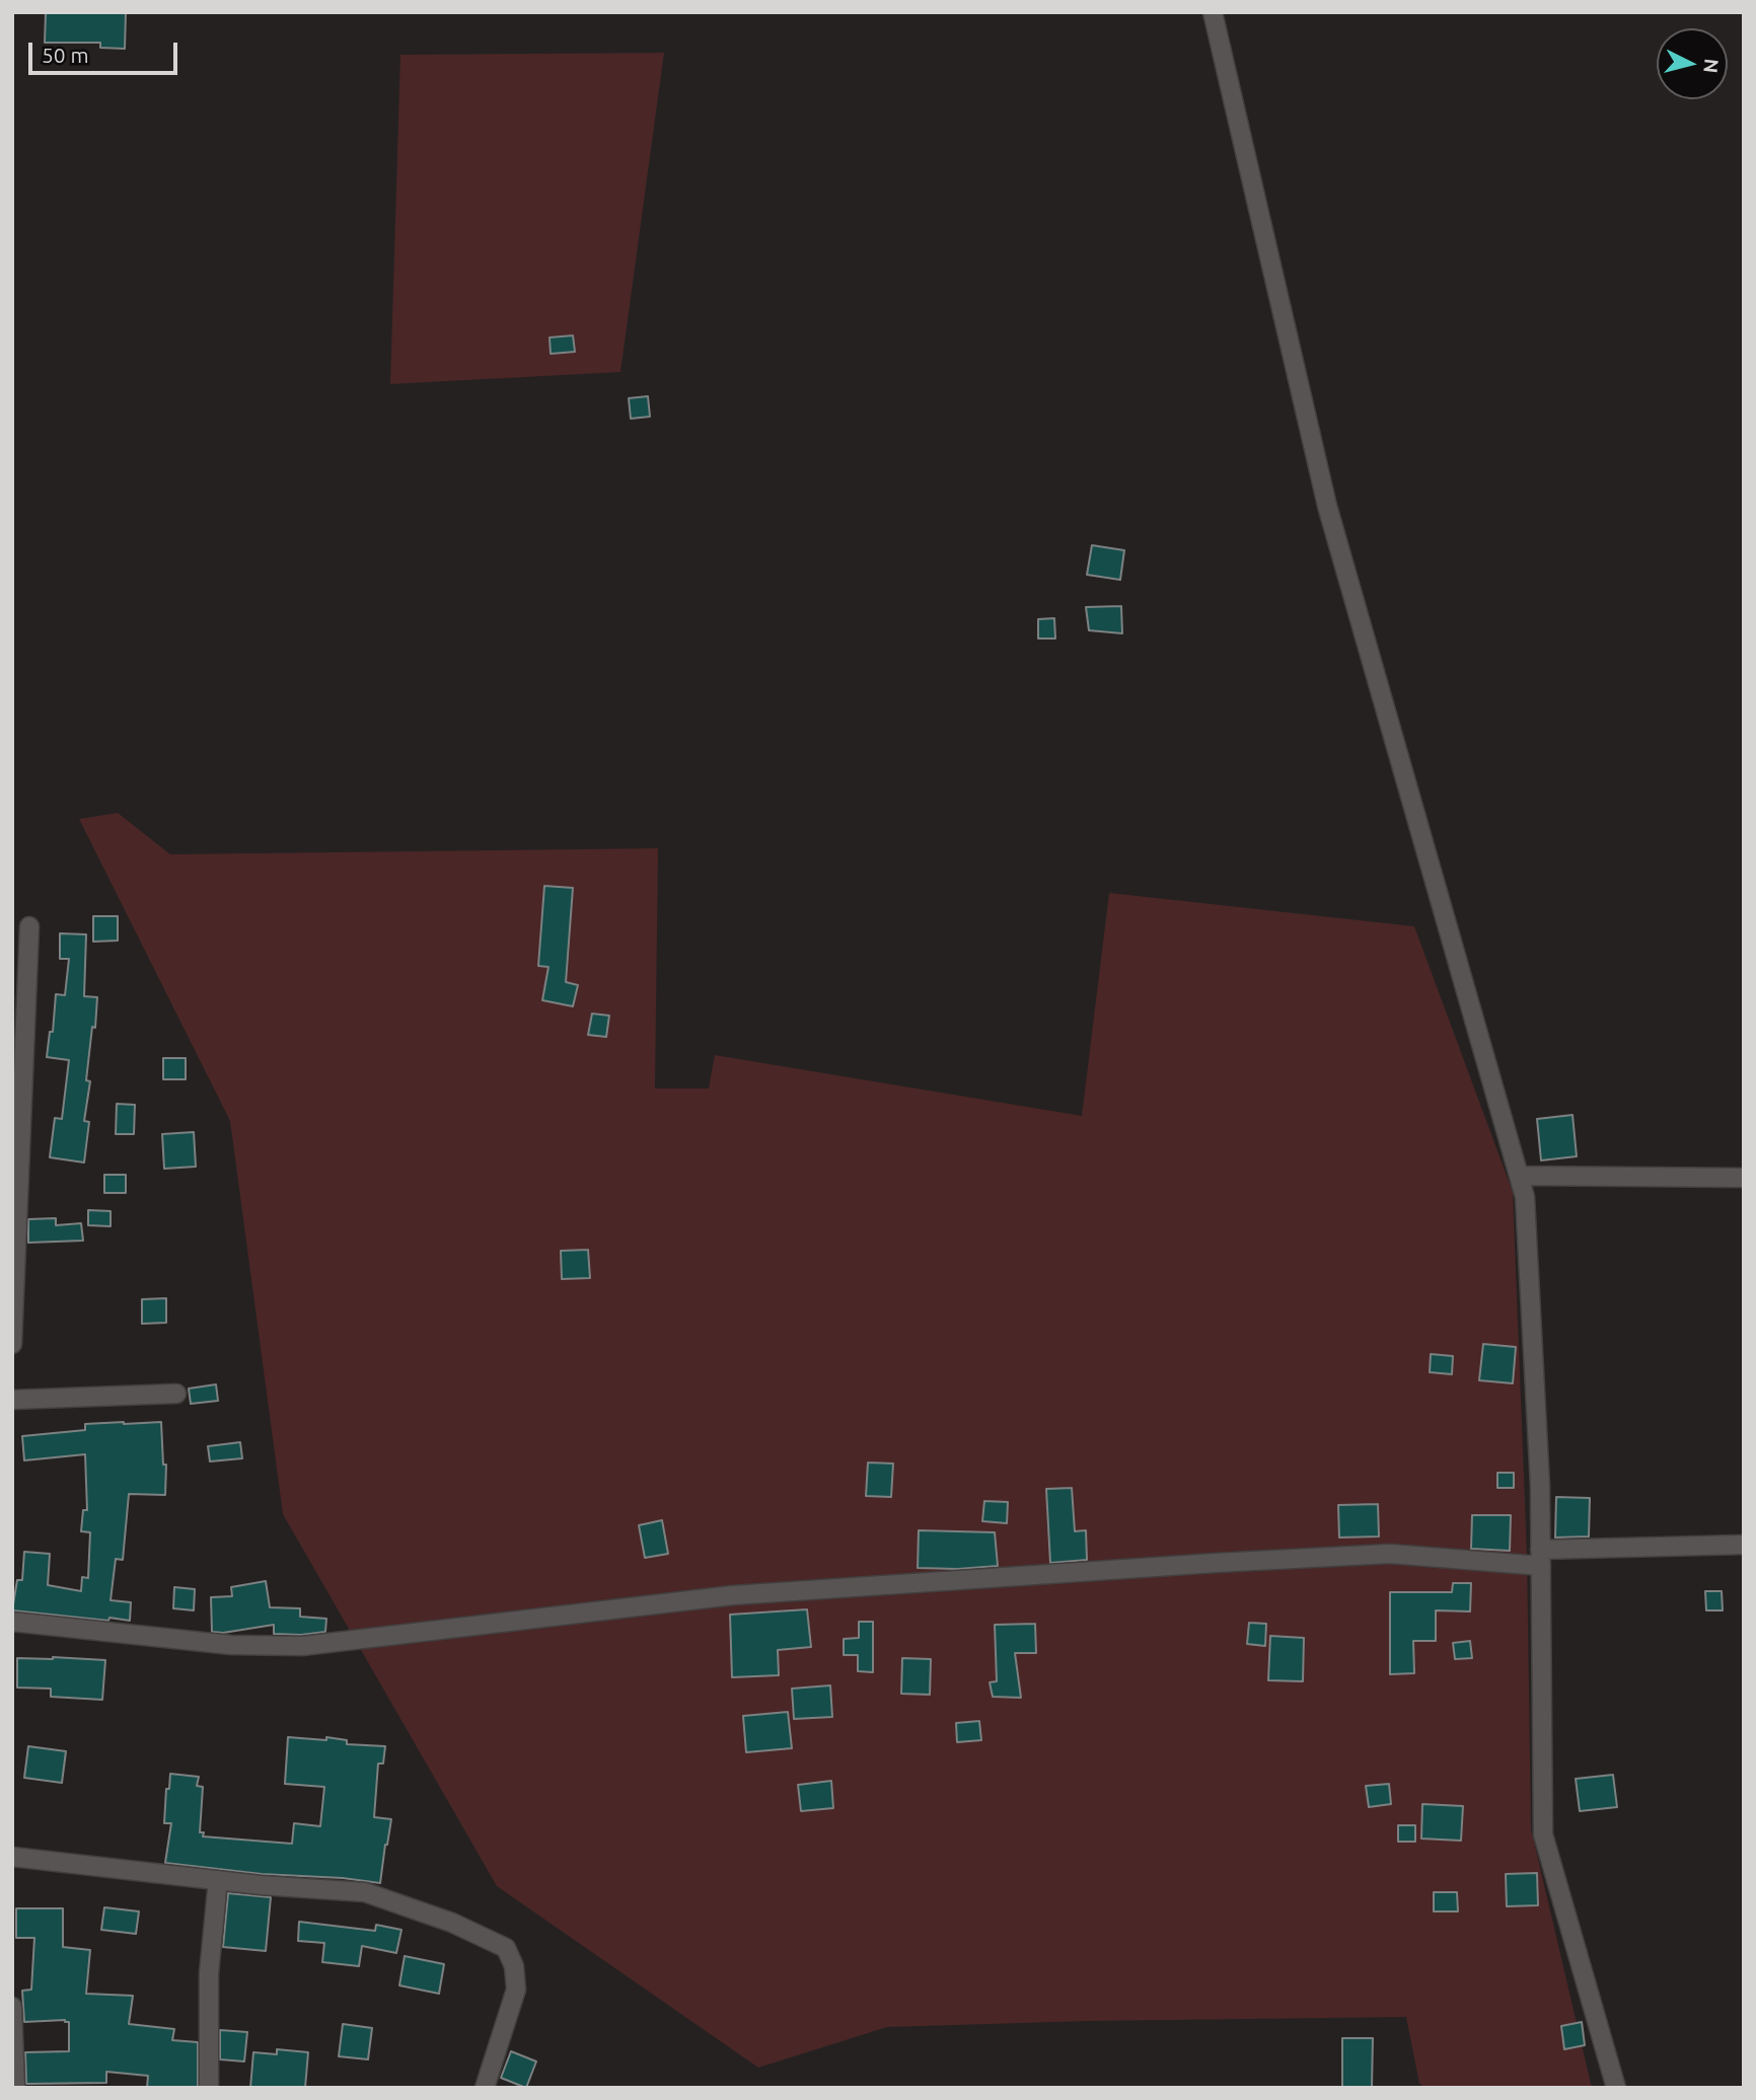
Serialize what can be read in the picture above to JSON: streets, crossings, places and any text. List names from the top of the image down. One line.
{"scale_bar":"50 m","north":"right"}
